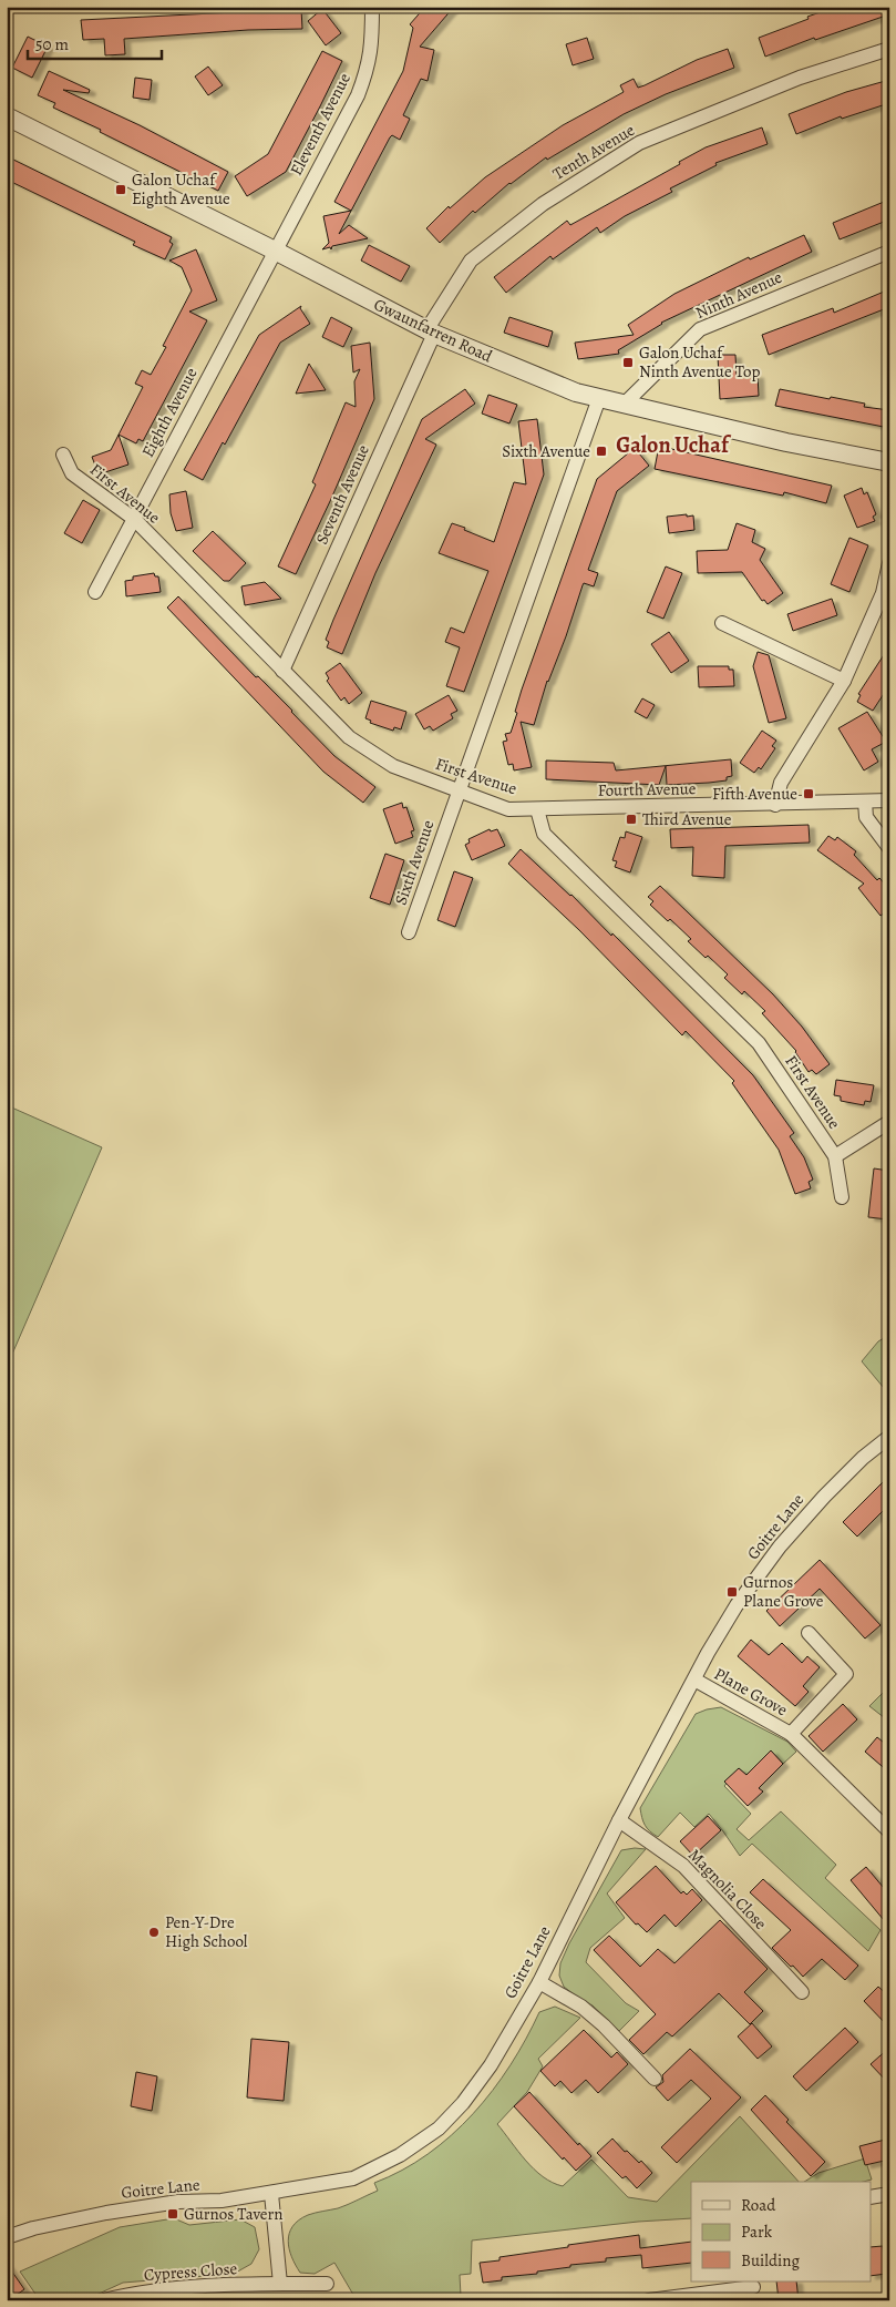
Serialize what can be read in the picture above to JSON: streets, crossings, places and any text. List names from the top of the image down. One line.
{"streets":{"street":["Eleventh Avenue","Tenth Avenue","Ninth Avenue","Gwaunfarren Road","Eighth Avenue","First Avenue","Seventh Avenue","Fourth Avenue","Sixth Avenue","Goitre Lane","Plane Grove","Magnolia Close","Cypress Close"]},"crossings":[["Eleventh Avenue","Gwaunfarren Road"],["Eleventh Avenue","Eighth Avenue"],["Tenth Avenue","Gwaunfarren Road"],["Tenth Avenue","Seventh Avenue"],["Ninth Avenue","Gwaunfarren Road"],["Gwaunfarren Road","Eighth Avenue"],["Gwaunfarren Road","Seventh Avenue"],["Gwaunfarren Road","Sixth Avenue"],["Eighth Avenue","First Avenue"],["First Avenue","Seventh Avenue"],["First Avenue","Fourth Avenue"],["First Avenue","Sixth Avenue"],["Goitre Lane","Plane Grove"],["Goitre Lane","Magnolia Close"]],"districts":["Galon Uchaf"],"places":{"transit":["Galon Uchaf Eighth Avenue","Galon Uchaf Ninth Avenue Top","Sixth Avenue","Fifth Avenue","Third Avenue","Gurnos Plane Grove","Gurnos Tavern"],"other":["Pen-Y-Dre High School"]},"legend":["Road","Park","Building"],"scale_bar":"50 m"}
